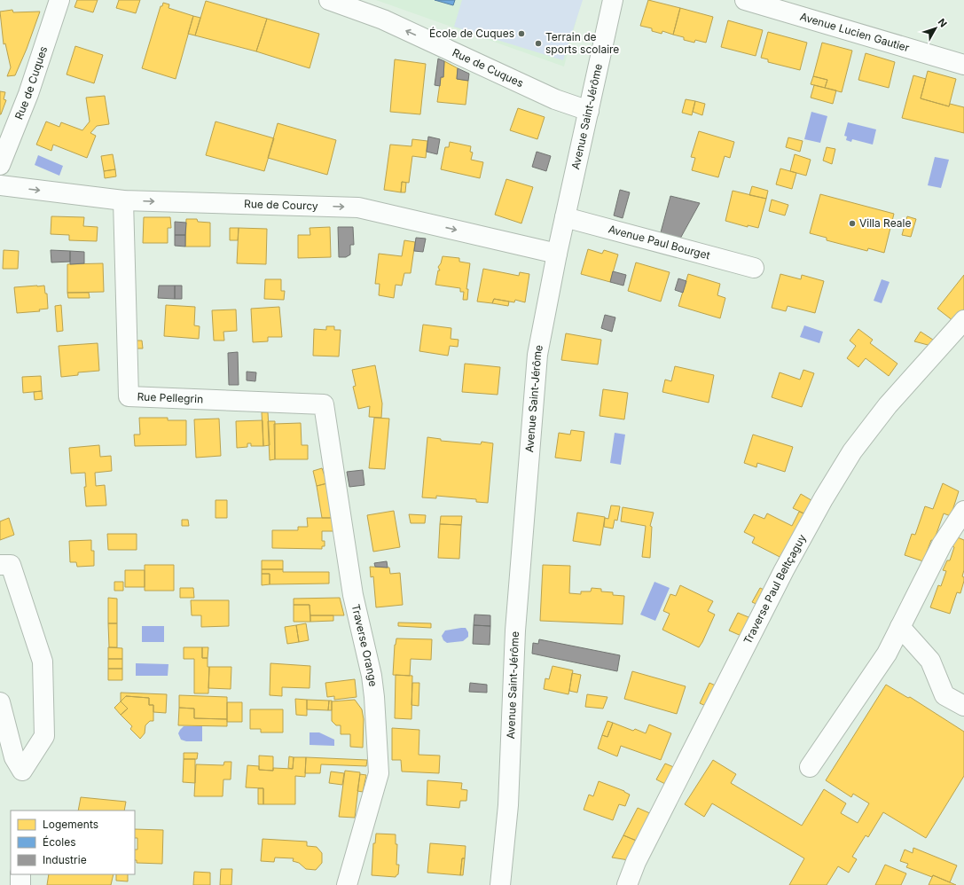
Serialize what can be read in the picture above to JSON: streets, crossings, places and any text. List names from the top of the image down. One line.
{"streets":{"street":["Avenue Lucien Gautier","Rue de Cuques","Avenue Saint-Jérôme","Rue de Courcy","Avenue Paul Bourget","Rue Pellegrin","Traverse Paul Beltçaguy","Traverse Orange"]},"crossings":[["Rue de Cuques","Avenue Saint-Jérôme"],["Avenue Saint-Jérôme","Rue de Courcy"],["Avenue Saint-Jérôme","Avenue Paul Bourget"],["Rue de Courcy","Rue Pellegrin"],["Rue Pellegrin","Traverse Orange"]],"one_way":["Rue de Cuques","Rue de Courcy"],"places":["École de Cuques","Terrain de sports scolaire","Villa Reale"],"legend":["Logements","Écoles","Industrie"],"north":"top right"}
